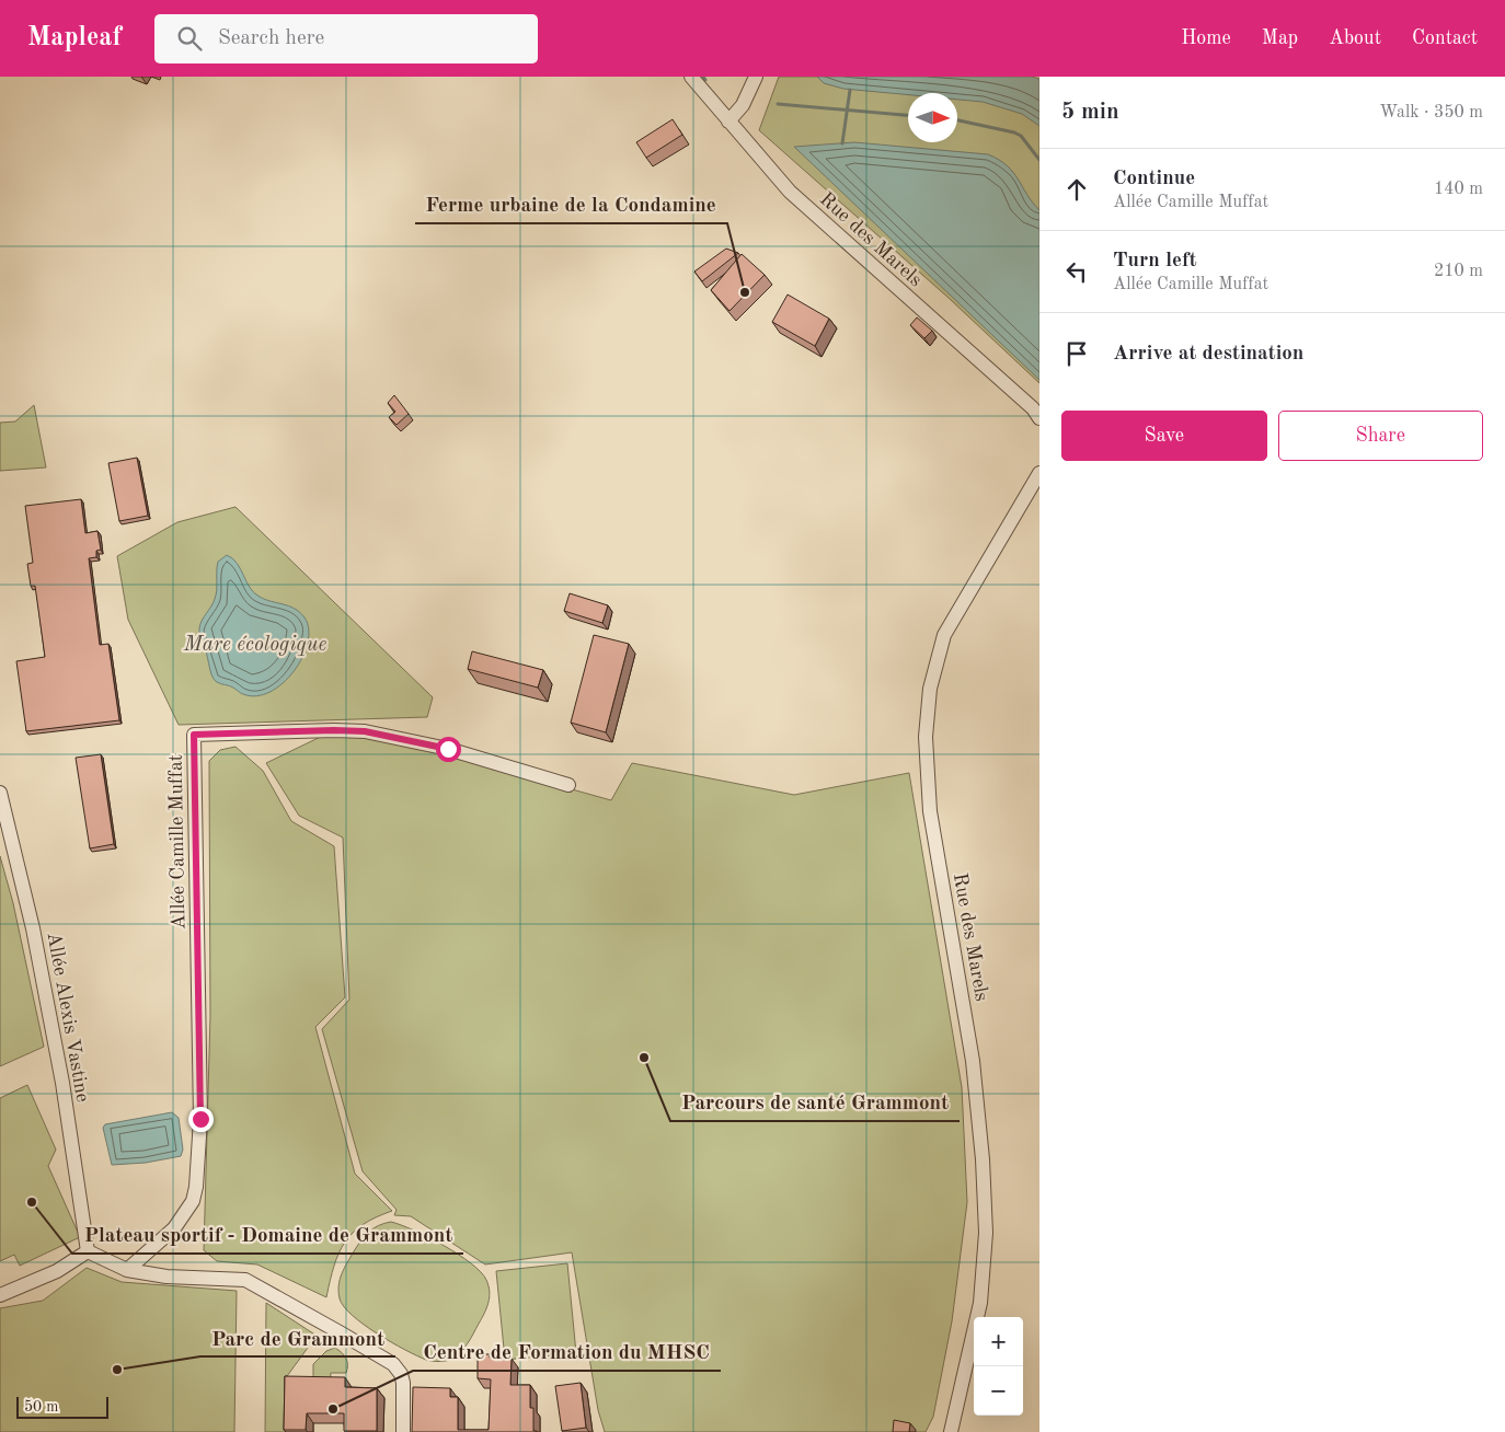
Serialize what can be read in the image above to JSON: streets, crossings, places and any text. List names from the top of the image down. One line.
{"streets":{"street":["Rue des Marels","Allée Camille Muffat","Allée Alexis Vastine"]},"water":["Mare écologique"],"places":["Ferme urbaine de la Condamine","Parcours de santé Grammont","Plateau sportif - Domaine de Grammont","Parc de Grammont","Centre de Formation du MHSC"],"scale_bar":"50 m","north":"right","page":{"header":"Mapleaf","search":"Search here","nav":["Home","Map","About","Contact"],"heading":["5 min","Walk · 350 m"],"list":[["Continue","Allée Camille Muffat","140 m"],["Turn left","Allée Camille Muffat","210 m"],"Arrive at destination"],"buttons":["Save","Share"],"map_buttons":["+","−"],"scale":"50 m"}}
